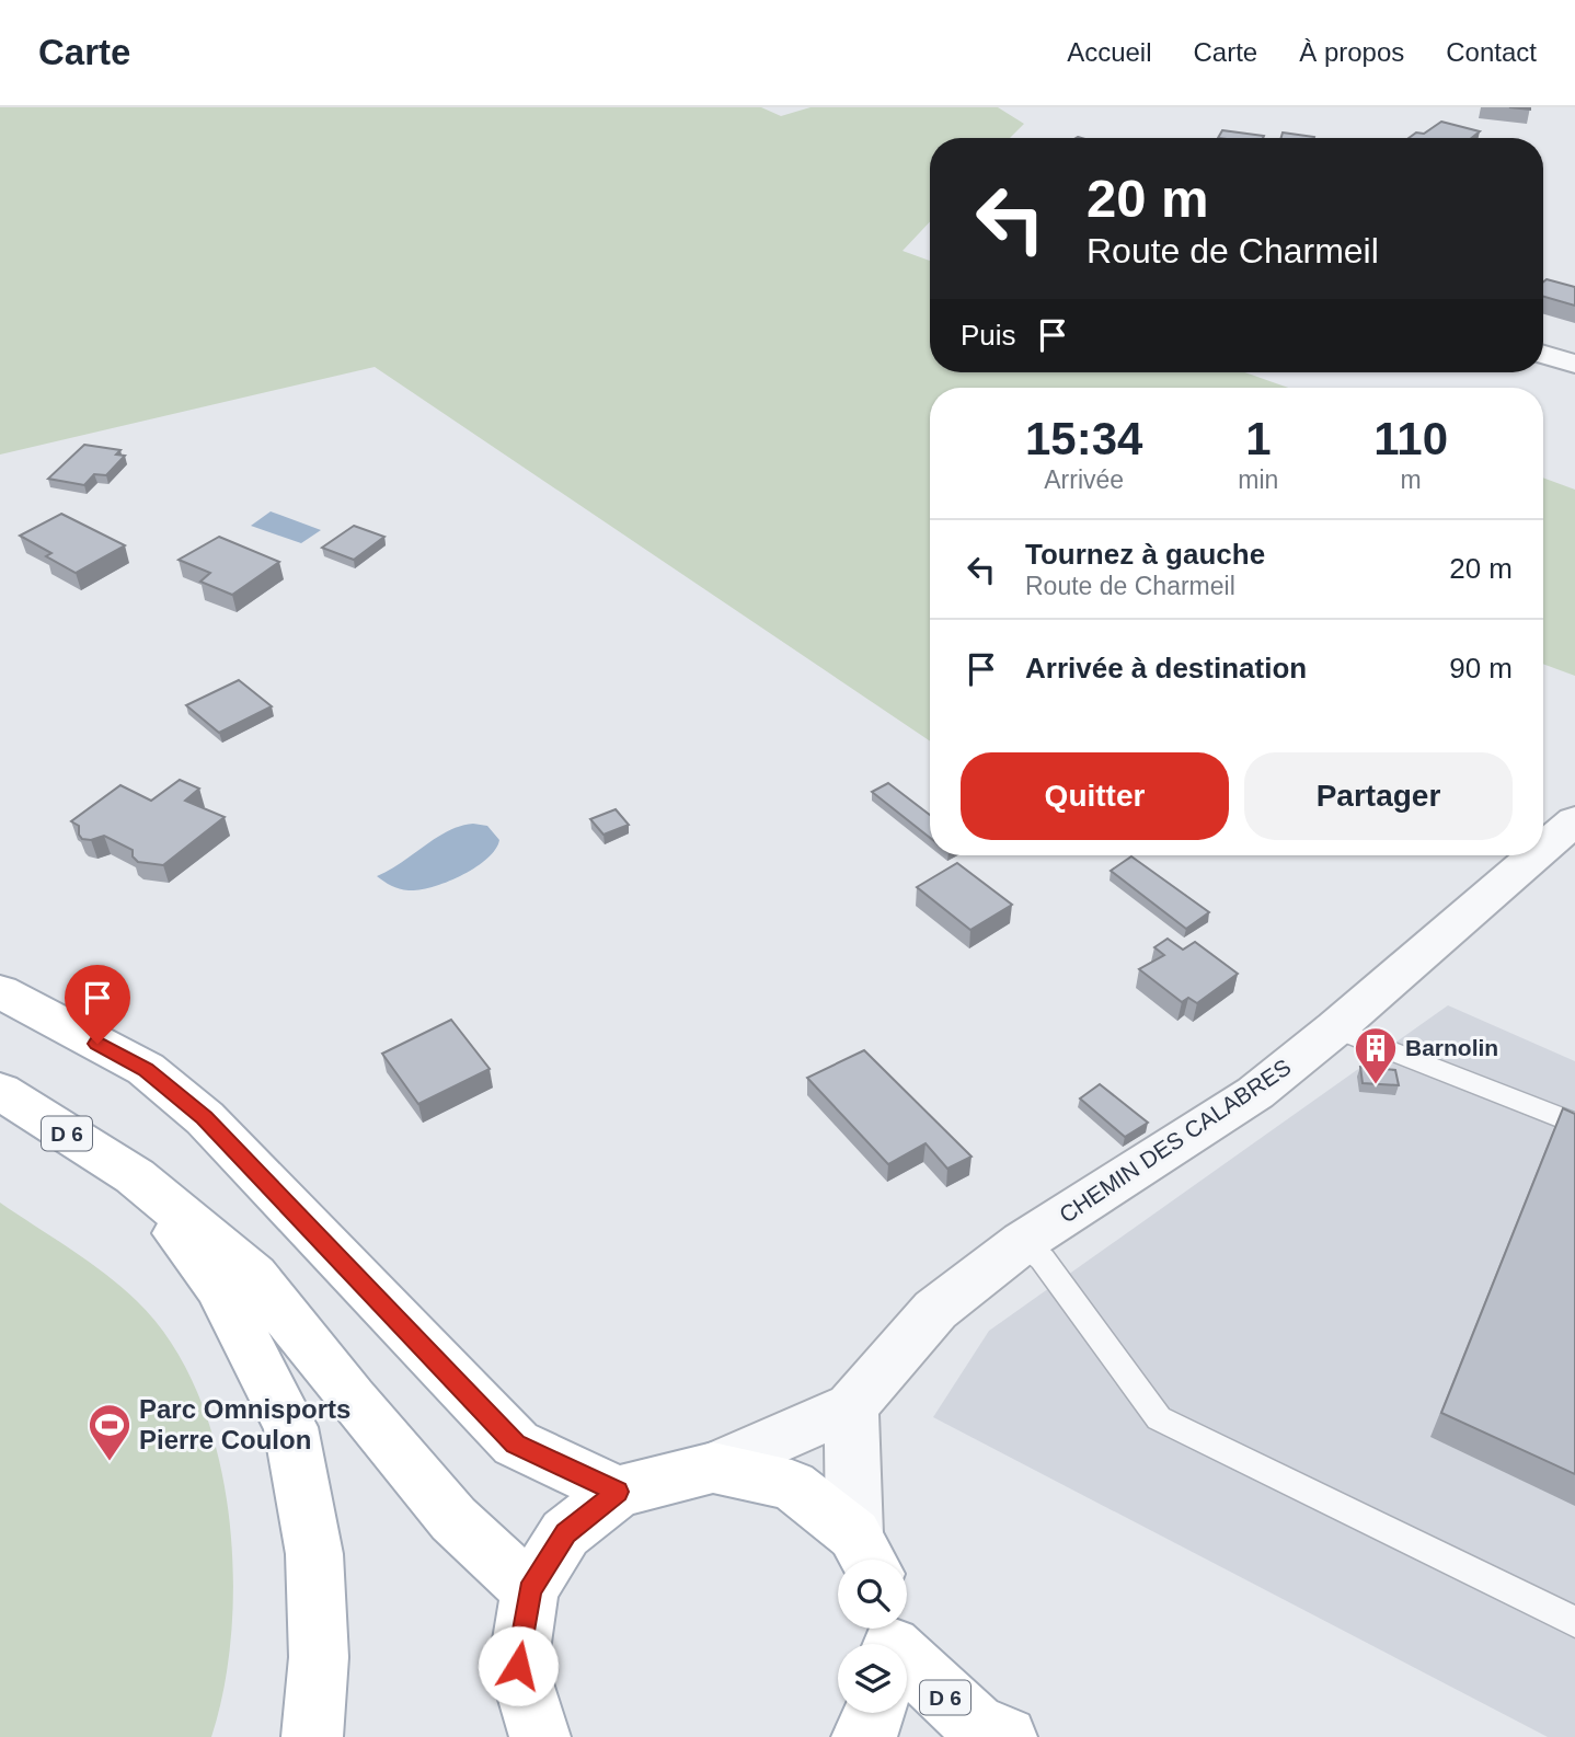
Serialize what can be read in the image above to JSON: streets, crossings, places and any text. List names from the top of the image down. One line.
{"streets":{"main road":["D 6"],"street":["CHEMIN DES CALABRES"]},"places":{"building":["Barnolin"],"sports":["Parc Omnisports Pierre Coulon"]},"page":{"header":"Carte","nav":["Accueil","Carte","À propos","Contact"],"turn":["20 m","Route de Charmeil"],"then":"Puis","eta":["15:34","Arrivée","1","min","110","m"],"list":[{"name":"Tournez à gauche","note":"Route de Charmeil","value":"20 m"},{"name":"Arrivée à destination","value":"90 m"}],"buttons":["Quitter","Partager"]}}
